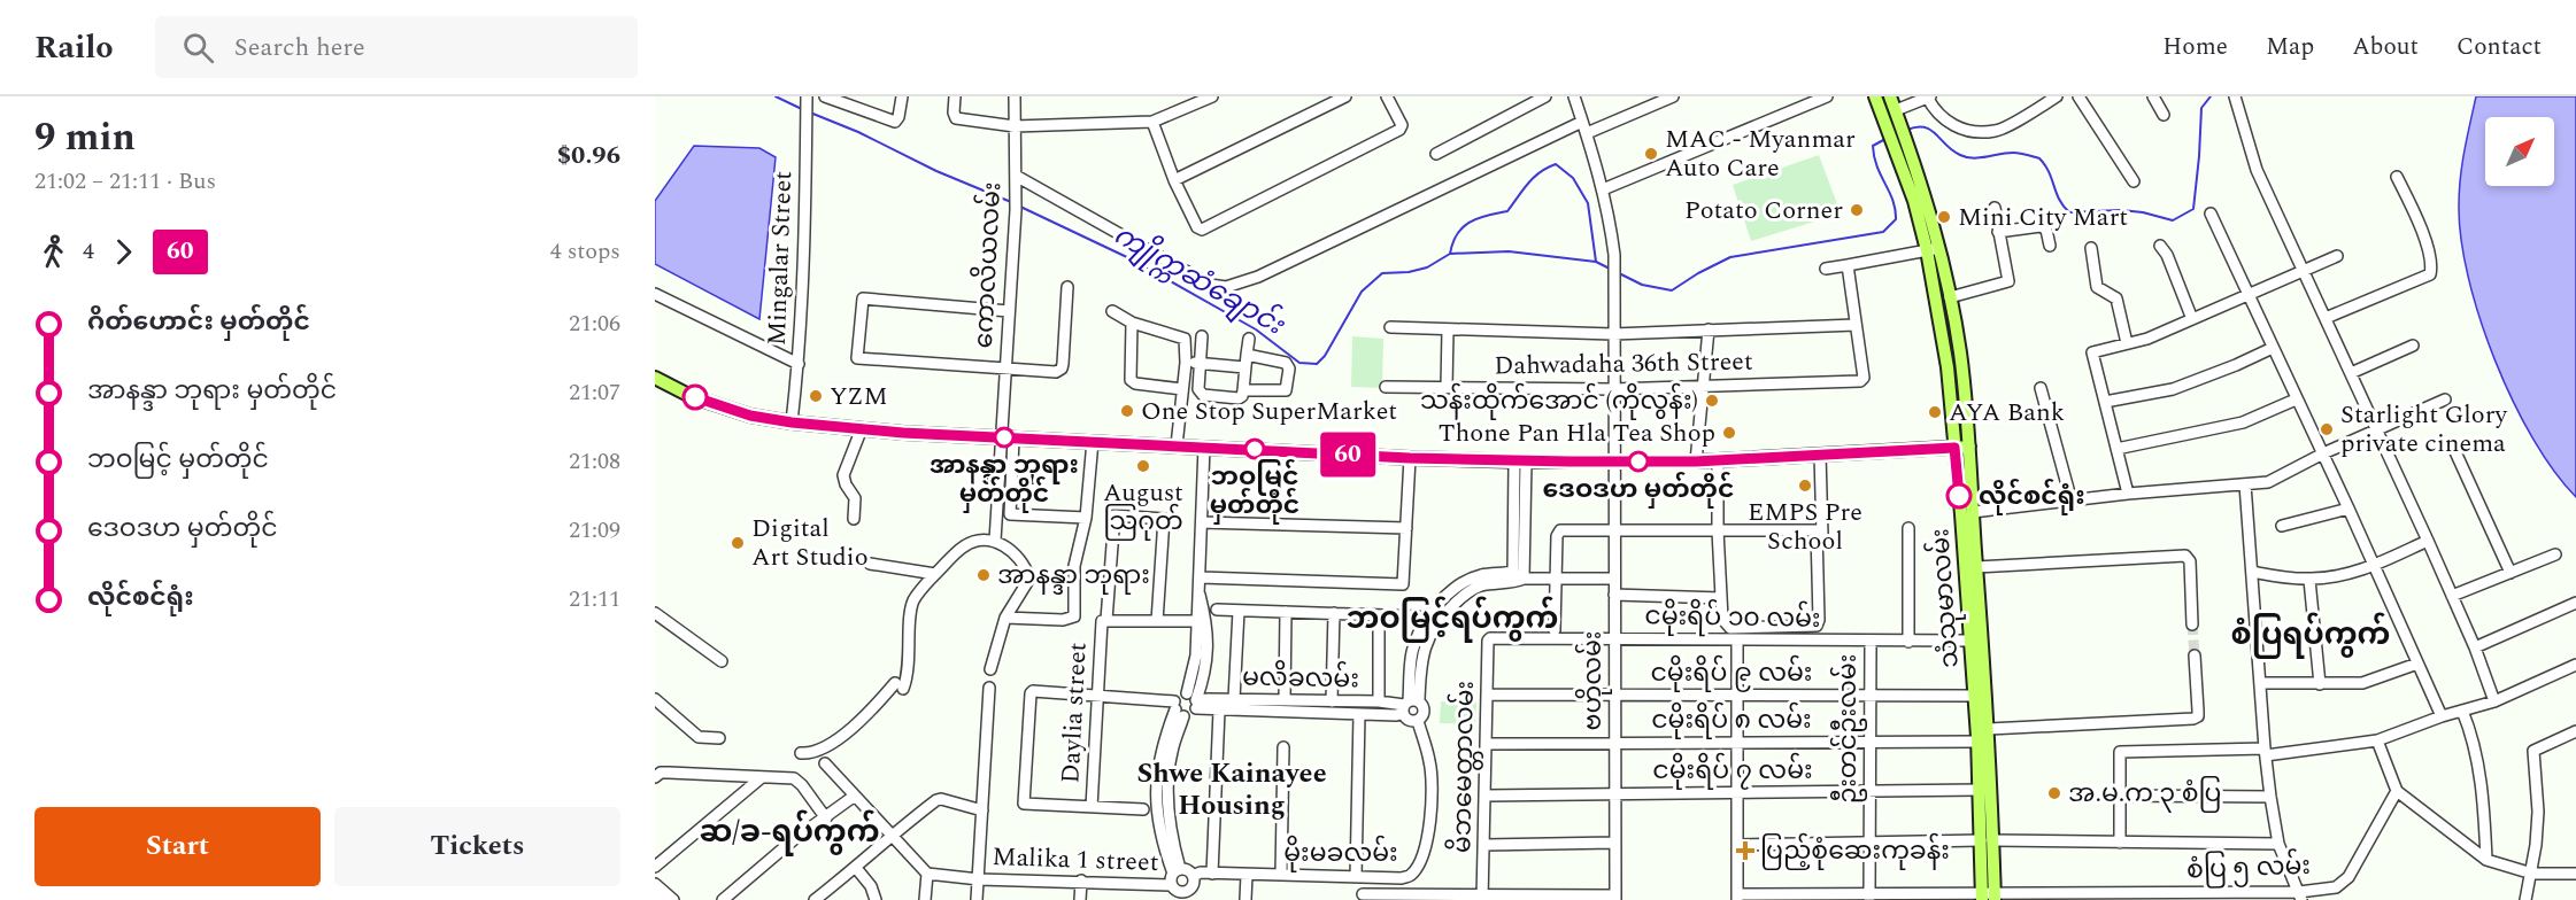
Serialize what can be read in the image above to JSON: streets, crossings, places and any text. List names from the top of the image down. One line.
{"streets":{"main road":["သံသုမာလမ်း"],"street":["Mingalar Street","ကောလိယလမ်း","Dahwadaha 36th Street","ငမိုးရိပ် ၁၀ လမ်း","ငမိုးရိပ် ၉ လမ်း","မလိခလမ်း","ဗဟိုလမ်း","Daylia street","ငမိုးရိပ် ၈ လမ်း","ဦးတင်ဦးလမ်း","မိဘမေတ္တာလမ်း","ငမိုးရိပ် ၇ လမ်း","မိုးမခလမ်း","Malika 1 street","စံပြ ၅ လမ်း"]},"crossings":[["Dahwadaha 36th Street","ဗဟိုလမ်း"],["သံသုမာလမ်း","ငမိုးရိပ် ၁၀ လမ်း"],["သံသုမာလမ်း","ငမိုးရိပ် ၉ လမ်း"],["သံသုမာလမ်း","ငမိုးရိပ် ၈ လမ်း"],["သံသုမာလမ်း","ငမိုးရိပ် ၇ လမ်း"],["သံသုမာလမ်း","စံပြ ၅ လမ်း"],["ငမိုးရိပ် ၁၀ လမ်း","ဗဟိုလမ်း"],["ငမိုးရိပ် ၁၀ လမ်း","ဦးတင်ဦးလမ်း"],["ငမိုးရိပ် ၁၀ လမ်း","မိဘမေတ္တာလမ်း"],["ငမိုးရိပ် ၉ လမ်း","ဗဟိုလမ်း"],["ငမိုးရိပ် ၉ လမ်း","ဦးတင်ဦးလမ်း"],["ငမိုးရိပ် ၉ လမ်း","မိဘမေတ္တာလမ်း"],["မလိခလမ်း","မိုးမခလမ်း"],["ဗဟိုလမ်း","ငမိုးရိပ် ၈ လမ်း"],["ဗဟိုလမ်း","ငမိုးရိပ် ၇ လမ်း"],["ငမိုးရိပ် ၈ လမ်း","ဦးတင်ဦးလမ်း"],["ငမိုးရိပ် ၈ လမ်း","မိဘမေတ္တာလမ်း"],["ဦးတင်ဦးလမ်း","ငမိုးရိပ် ၇ လမ်း"],["ဦးတင်ဦးလမ်း","စံပြ ၅ လမ်း"],["မိဘမေတ္တာလမ်း","ငမိုးရိပ် ၇ လမ်း"],["မိုးမခလမ်း","Malika 1 street"]],"districts":["ဘဝမြင့်ရပ်ကွက်","စံပြရပ်ကွက်","Shwe Kainayee Housing","ဆ/ခ-ရပ်ကွက်"],"water":["ကျိုက္ကဆံချောင်း"],"places":{"other":["MAC - Myanmar Auto Care","Potato Corner","Mini City Mart","YZM","သန်းထိုက်အောင် (ကိုလွန်း)","One Stop SuperMarket","AYA Bank","Starlight Glory private cinema","Thone Pan Hla Tea Shop","အာနန္ဒာ ဘုရား မှတ်တိုင်","ဘဝမြင့် မှတ်တိုင်","ဒေဝဒဟ မှတ်တိုင်","August သြဂုတ်","EMPS Pre School","လိုင်စင်ရုံး","Digital Art Studio","အာနန္ဒာ ဘုရား","အ.မ.က ၃ စံပြ"],"health":["ပြည့်စုံဆေးကုခန်း"]},"lines":["bus line 60"],"north":"top right","page":{"header":"Railo","search":"Search here","nav":["Home","Map","About","Contact"],"heading":["9 min","21:02 – 21:11 · Bus","$0.96"],"on_map":"60","legs":["4","60","4 stops"],"list":[{"name":"ဂိတ်ဟောင်း မှတ်တိုင်","value":"21:06"},{"name":"အာနန္ဒာ ဘုရား မှတ်တိုင်","value":"21:07"},{"name":"ဘဝမြင့် မှတ်တိုင်","value":"21:08"},{"name":"ဒေဝဒဟ မှတ်တိုင်","value":"21:09"},{"name":"လိုင်စင်ရုံး","value":"21:11"}],"buttons":["Start","Tickets"]}}
